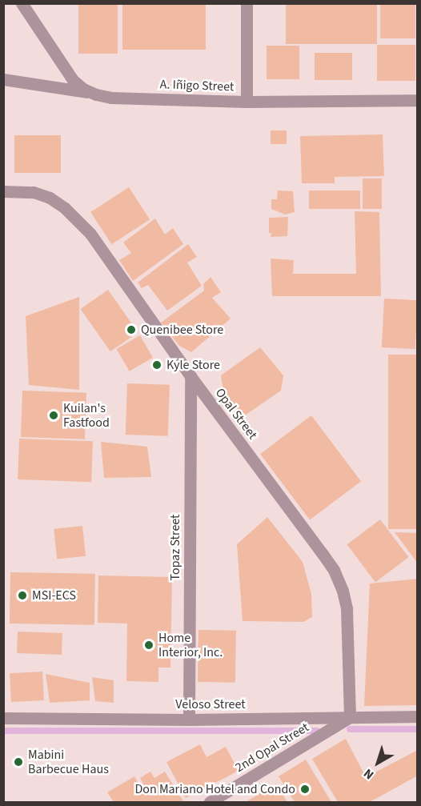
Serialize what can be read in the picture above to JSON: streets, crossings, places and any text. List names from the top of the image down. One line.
{"streets":{"street":["A. Iñigo Street","Opal Street","Topaz Street","Veloso Street","2nd Opal Street"]},"crossings":[["Opal Street","Topaz Street"],["Opal Street","Veloso Street"],["Opal Street","2nd Opal Street"],["Topaz Street","Veloso Street"],["Veloso Street","2nd Opal Street"]],"places":["Quenibee Store","Kyle Store","Kuilan's Fastfood","MSI-ECS","Home Interior, Inc.","Mabini Barbecue Haus","Don Mariano Hotel and Condo"],"north":"bottom left"}
